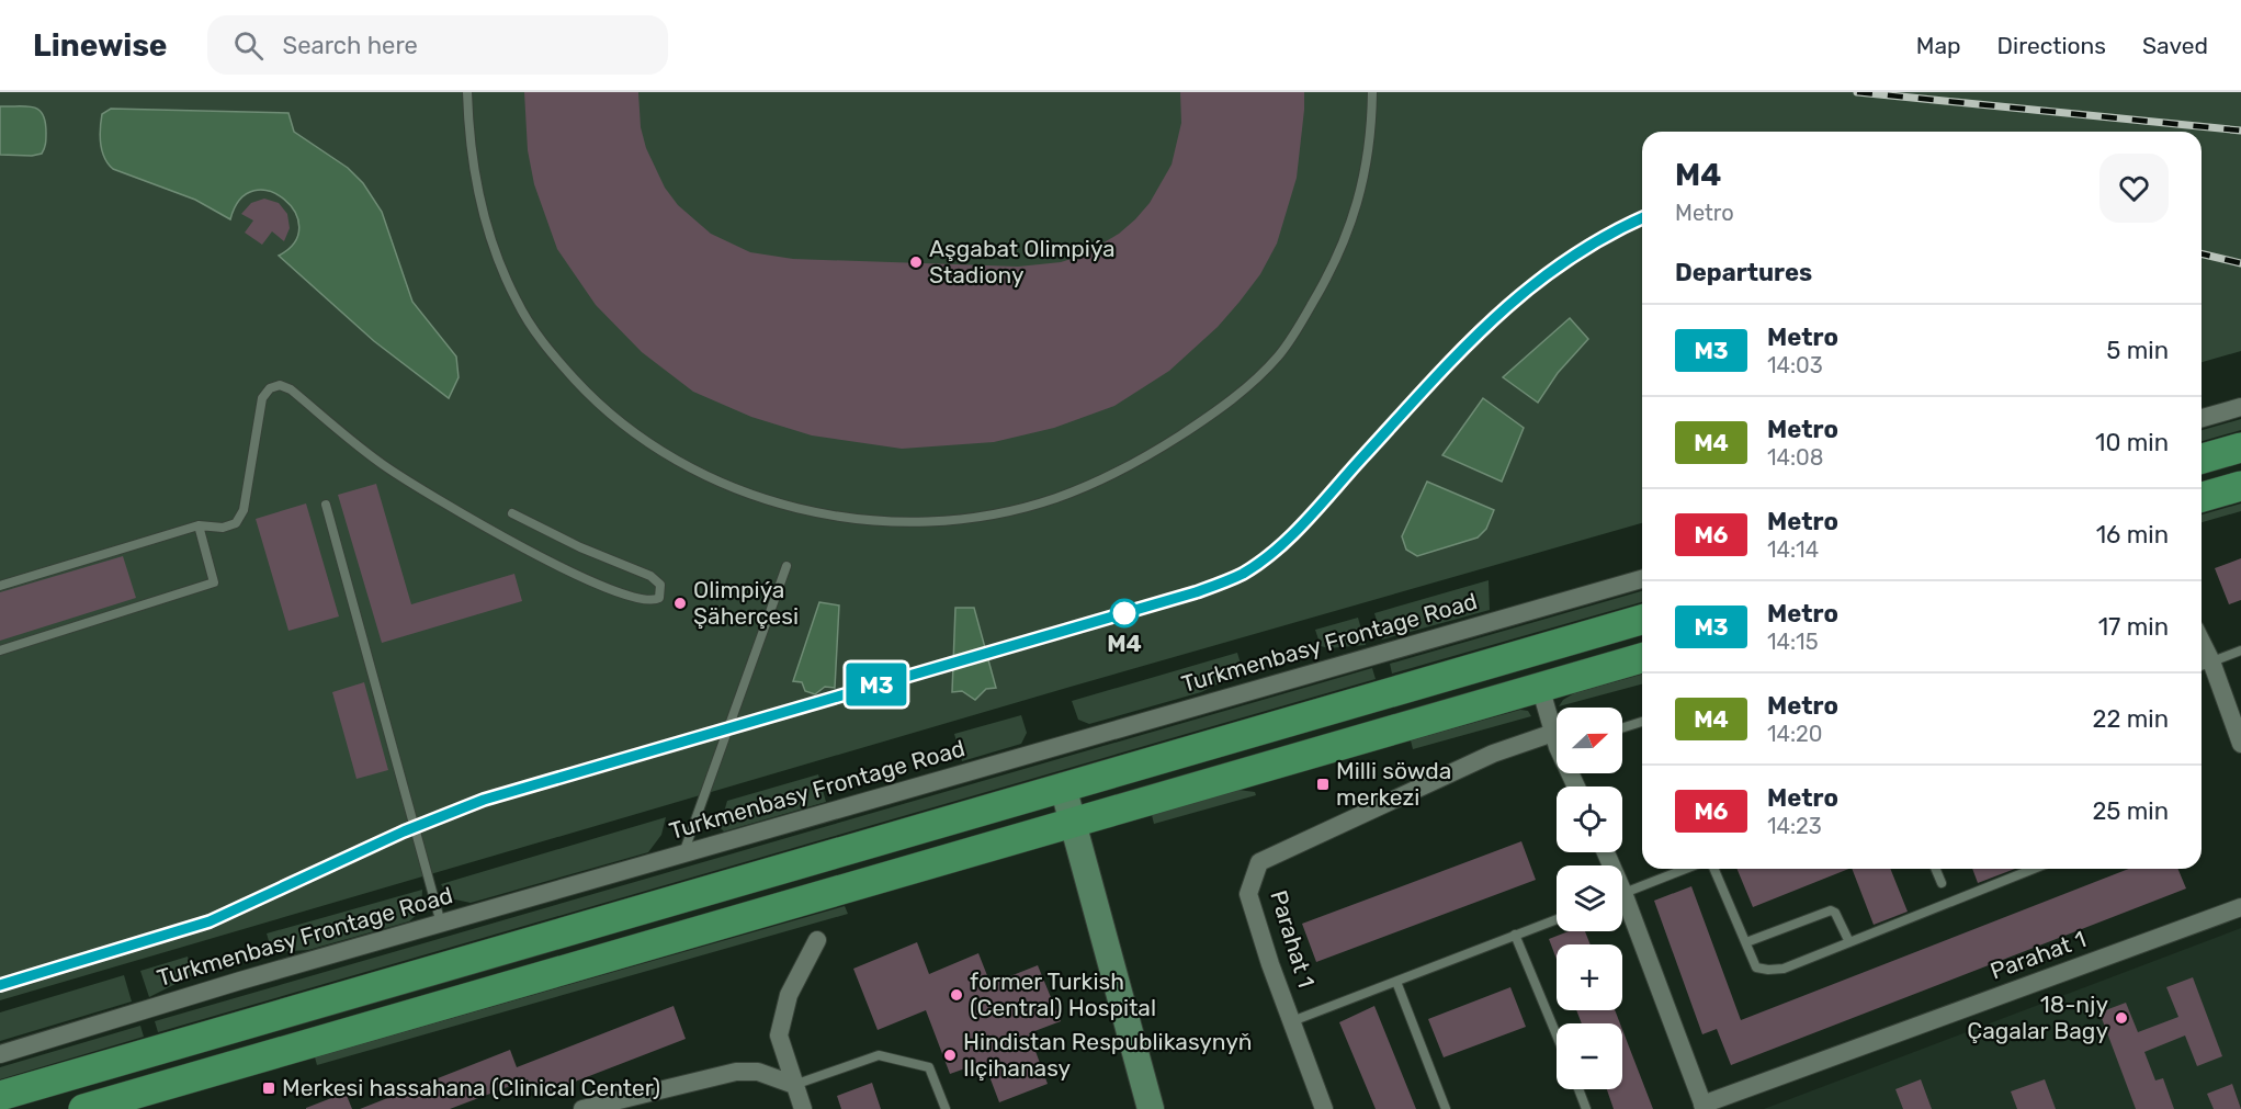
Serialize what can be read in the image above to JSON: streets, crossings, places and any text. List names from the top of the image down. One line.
{"streets":{"street":["Turkmenbasy Frontage Road","Parahat 1"]},"places":{"other":["Aşgabat Olimpiýa Stadiony","Olimpiýa Şäherçesi","M4","former Turkish (Central) Hospital","18-njy Çagalar Bagy","Hindistan Respublikasynyň Ilçihanasy"],"transit":["Milli söwda merkezi","Merkesi hassahana (Clinical Center)"]},"lines":["metro line M3"],"north":"right","page":{"header":"Linewise","search":"Search here","nav":["Map","Directions","Saved"],"on_map":"M3","heading":[["M4","Metro"],"Departures"],"list":[{"mark":"M3","name":"Metro","note":"14:03","value":"5 min"},{"mark":"M4","name":"Metro","note":"14:08","value":"10 min"},{"mark":"M6","name":"Metro","note":"14:14","value":"16 min"},{"mark":"M3","name":"Metro","note":"14:15","value":"17 min"},{"mark":"M4","name":"Metro","note":"14:20","value":"22 min"},{"mark":"M6","name":"Metro","note":"14:23","value":"25 min"}],"map_buttons":["+","−"]}}
